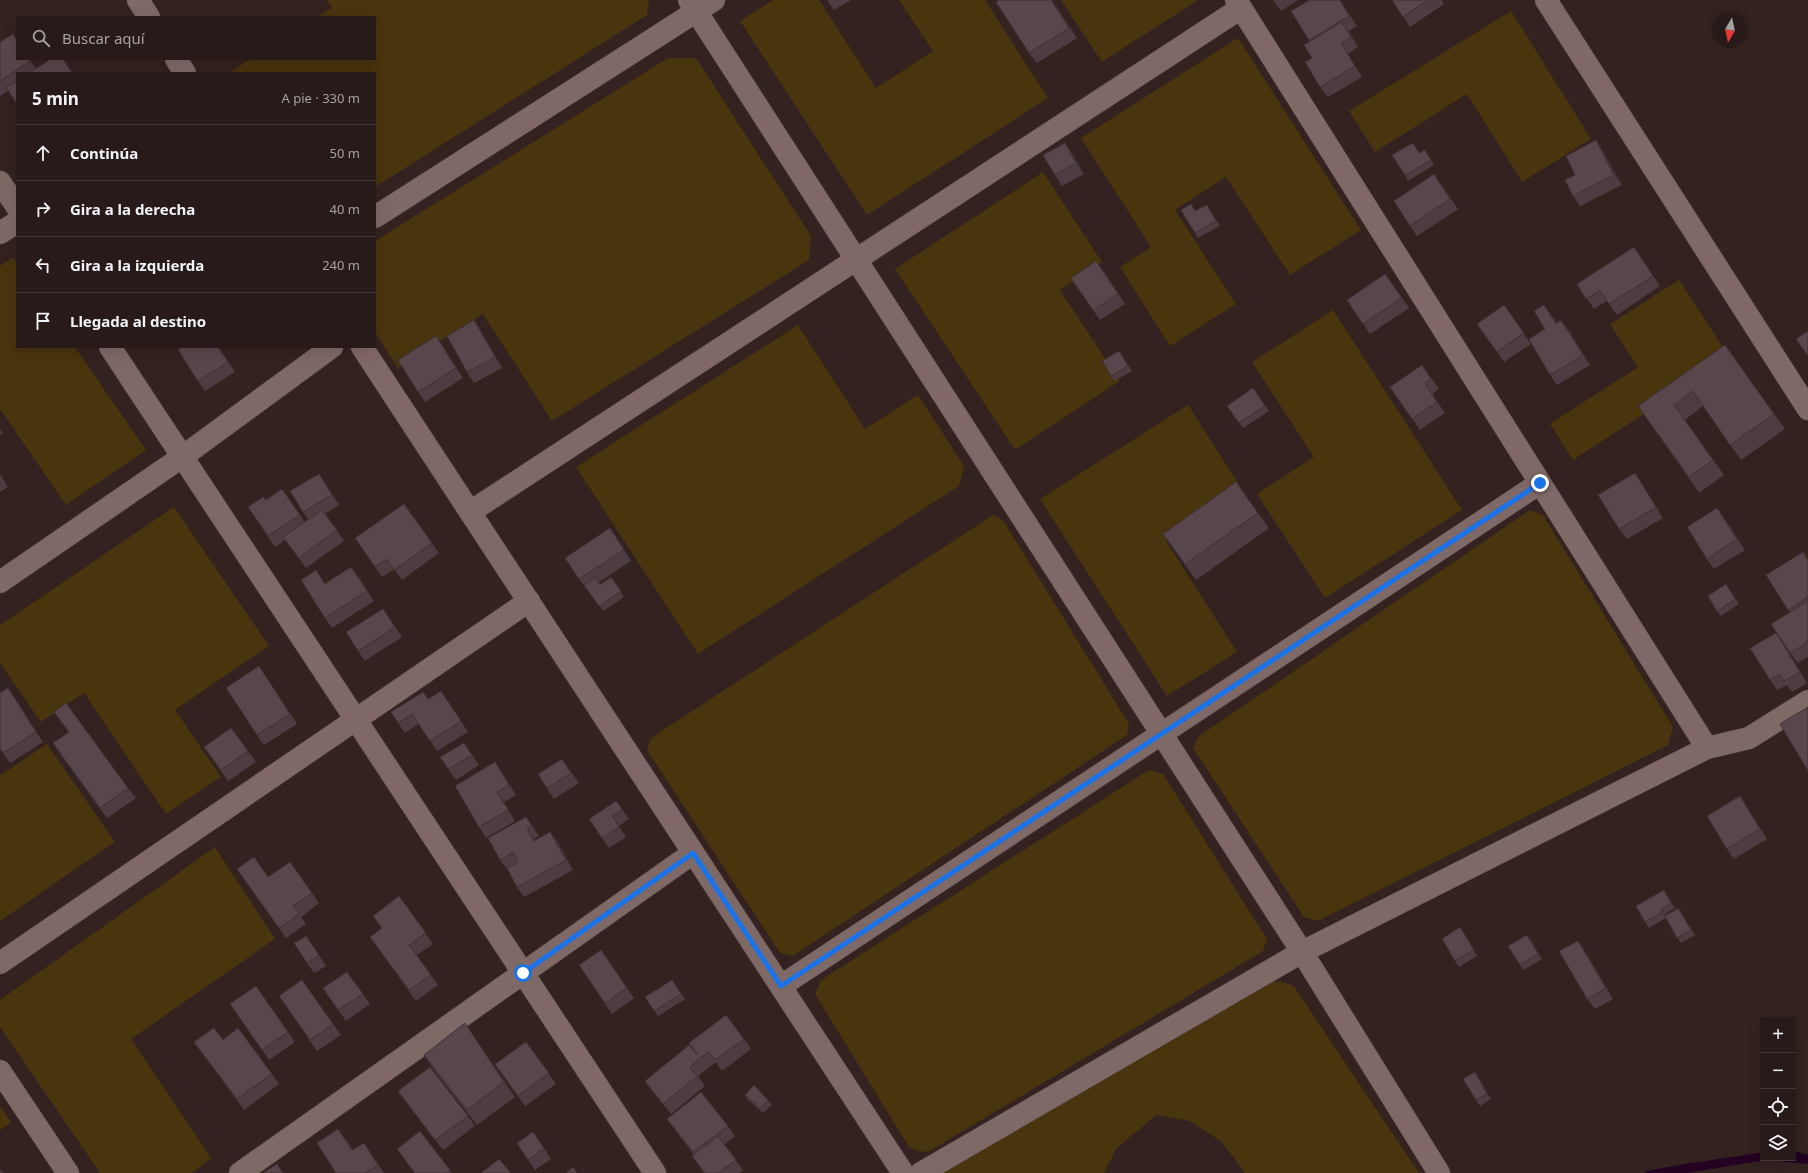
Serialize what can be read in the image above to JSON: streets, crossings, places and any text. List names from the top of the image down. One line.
{"north":"bottom","page":{"search":"Buscar aquí","heading":["5 min","A pie · 330 m"],"list":[["Continúa","50 m"],["Gira a la derecha","40 m"],["Gira a la izquierda","240 m"],"Llegada al destino"],"map_buttons":["+","−"]}}
